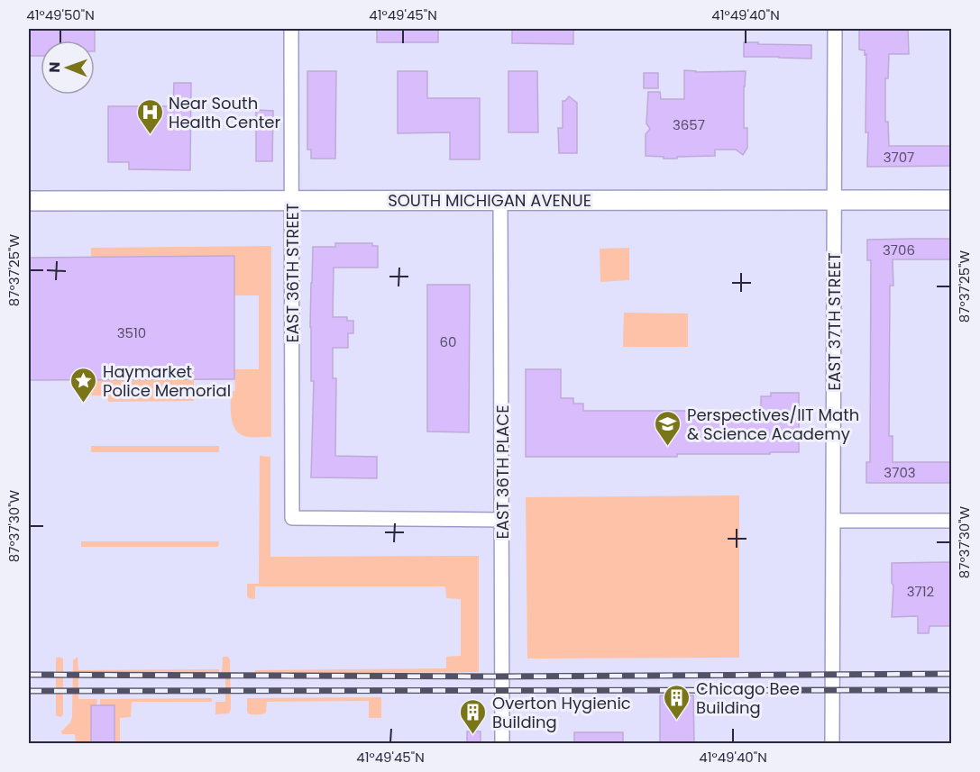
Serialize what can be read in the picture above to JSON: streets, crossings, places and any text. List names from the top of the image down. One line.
{"streets":{"street":["SOUTH MICHIGAN AVENUE","EAST 36TH STREET","EAST 37TH STREET","EAST 36TH PLACE"]},"crossings":[["SOUTH MICHIGAN AVENUE","EAST 36TH STREET"],["SOUTH MICHIGAN AVENUE","EAST 37TH STREET"],["SOUTH MICHIGAN AVENUE","EAST 36TH PLACE"],["EAST 36TH STREET","EAST 36TH PLACE"]],"places":{"hospital":["Near South Health Center"],"place":["Haymarket Police Memorial"],"school or university":["Perspectives/IIT Math & Science Academy"],"building":["Chicago Bee Building","Overton Hygienic Building"]},"house_numbers":["3657","3707","3706","3510","60","3703","3712"],"north":"left","coordinates":["41°49'50\"N","41°49'45\"N","41°49'40\"N","87°37'25\"W","87°37'30\"W"]}
